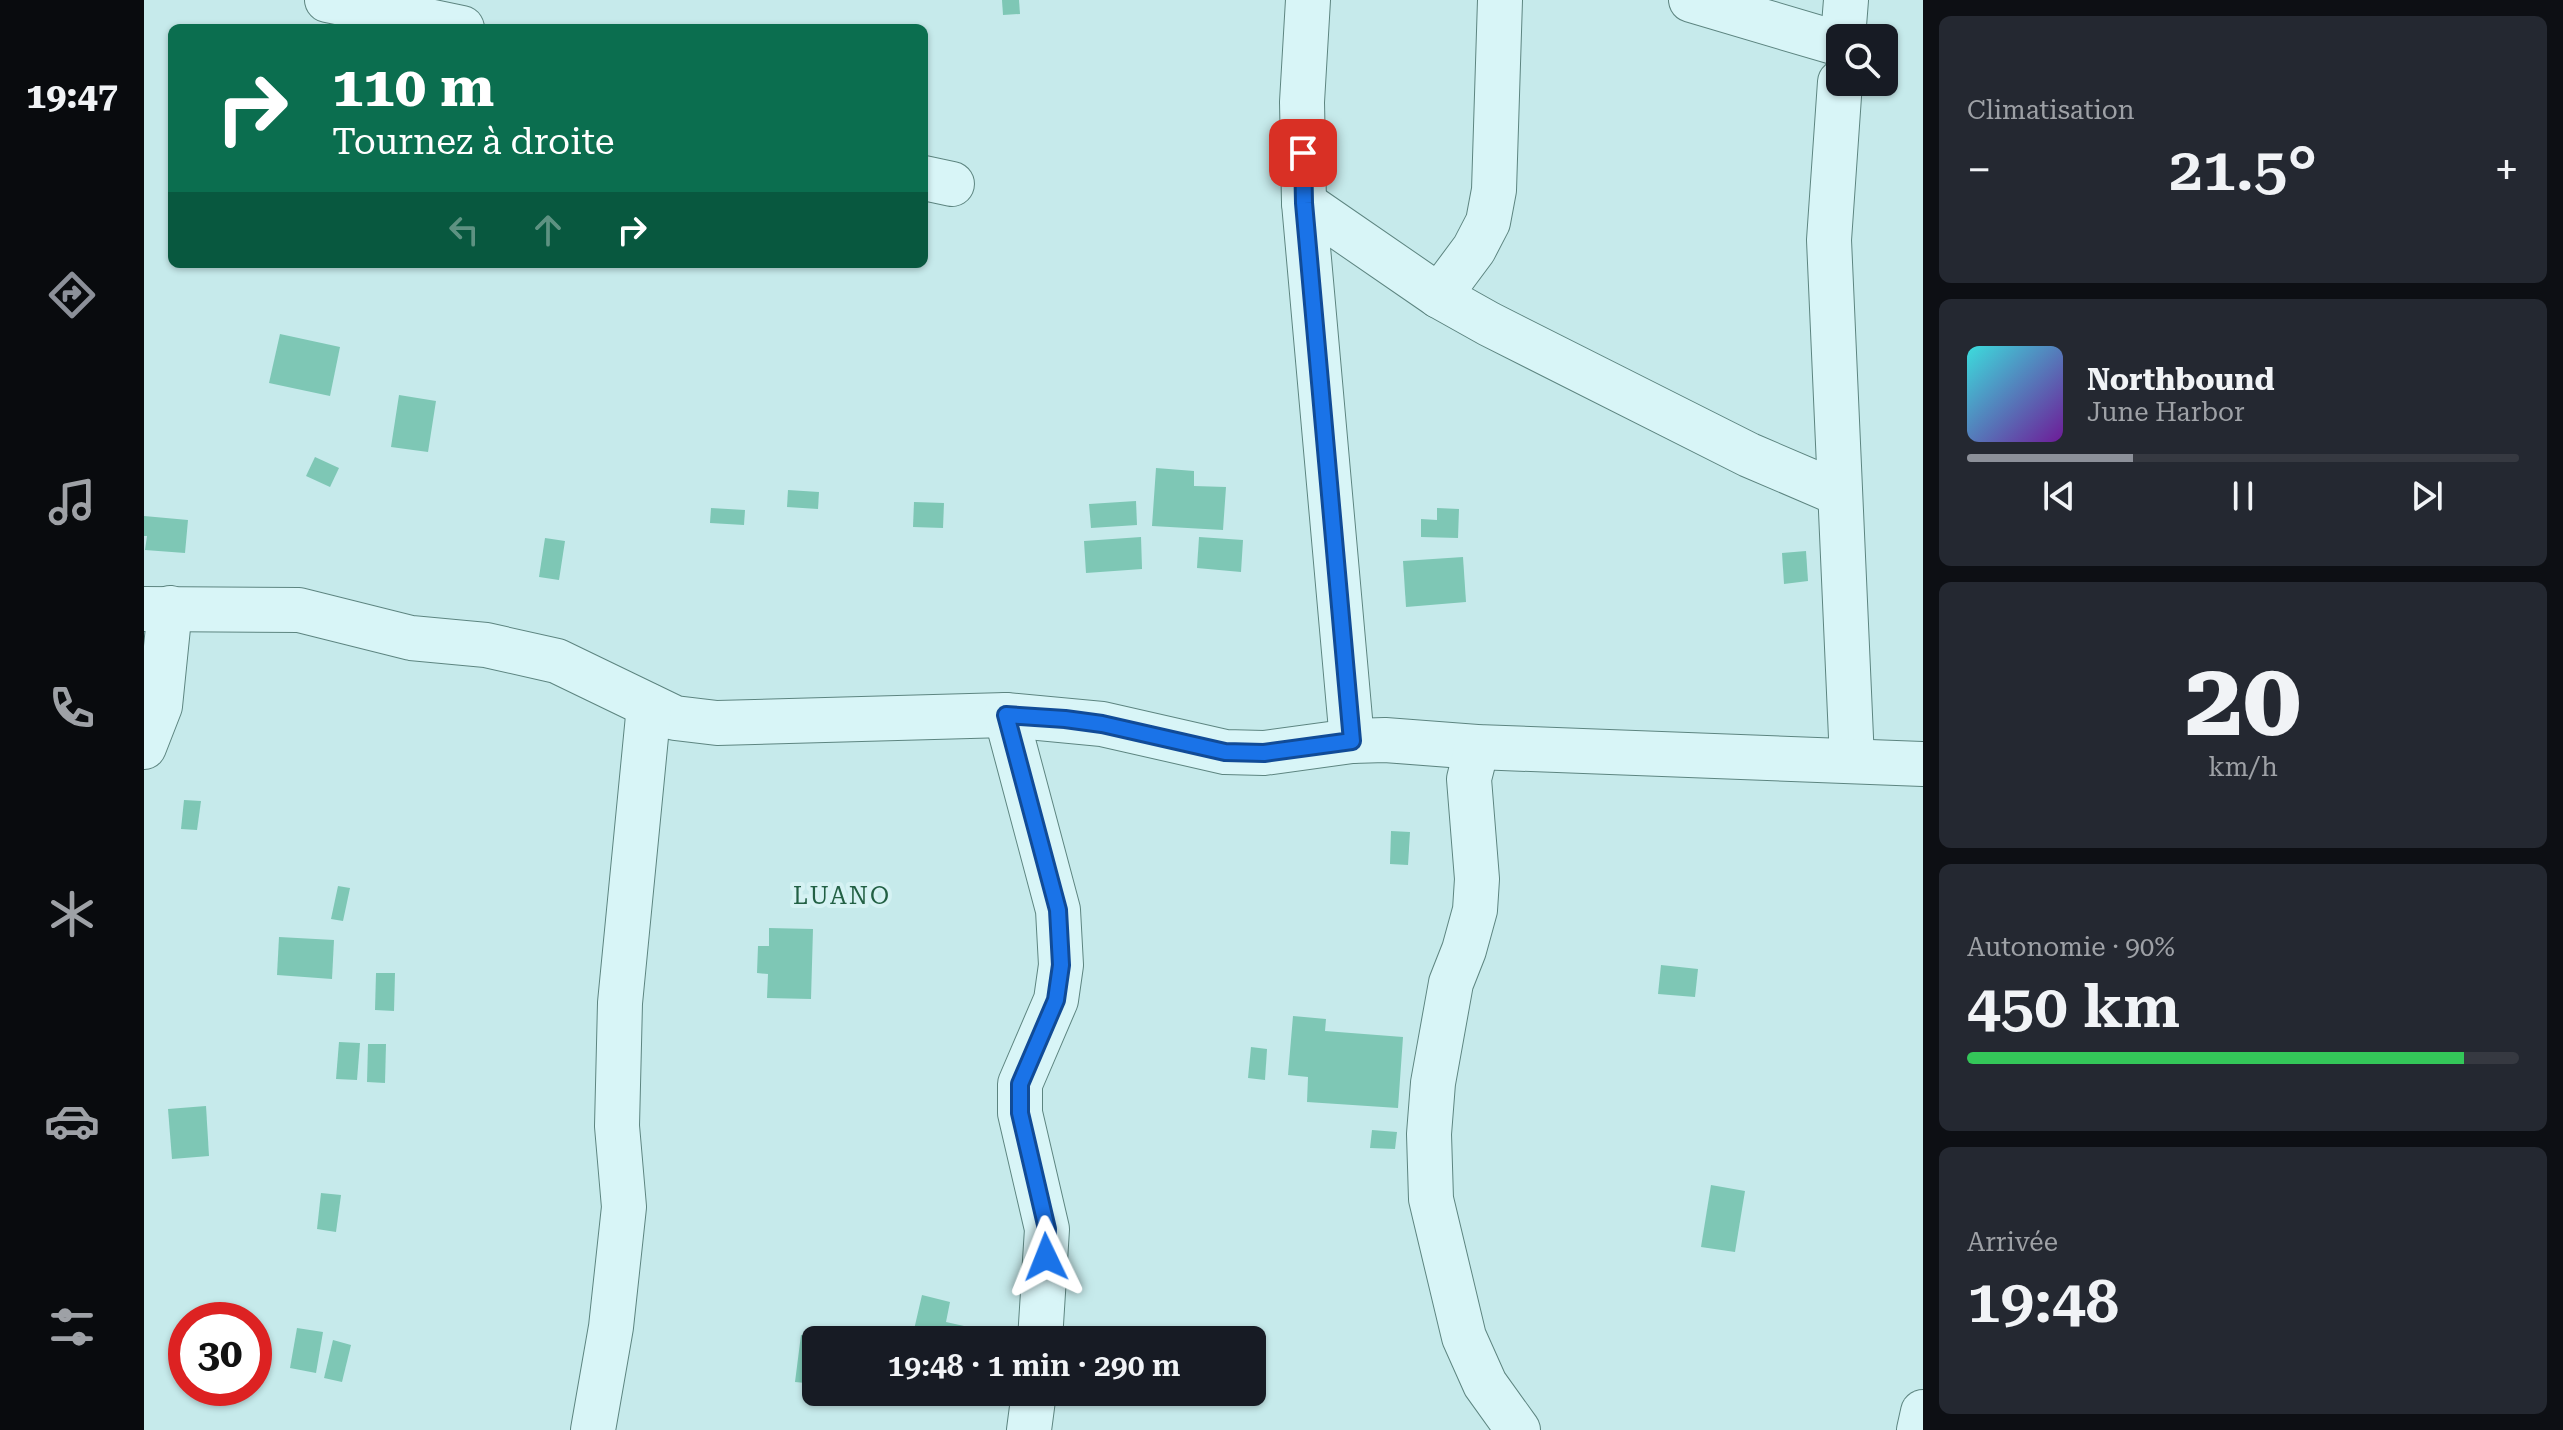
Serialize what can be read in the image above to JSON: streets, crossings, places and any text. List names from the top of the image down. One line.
{"districts":["LUANO"],"page":{"tabs":"19:47","tile":["Climatisation",["20","km/h"],["Autonomie · 90%","450 km"],["Arrivée","19:48"]],"turn":["110 m","Tournez à droite"],"heat":["−","21.5°","+"],"song":["Northbound","June Harbor"],"limit":"30","trip":"19:48 · 1 min · 290 m"}}
